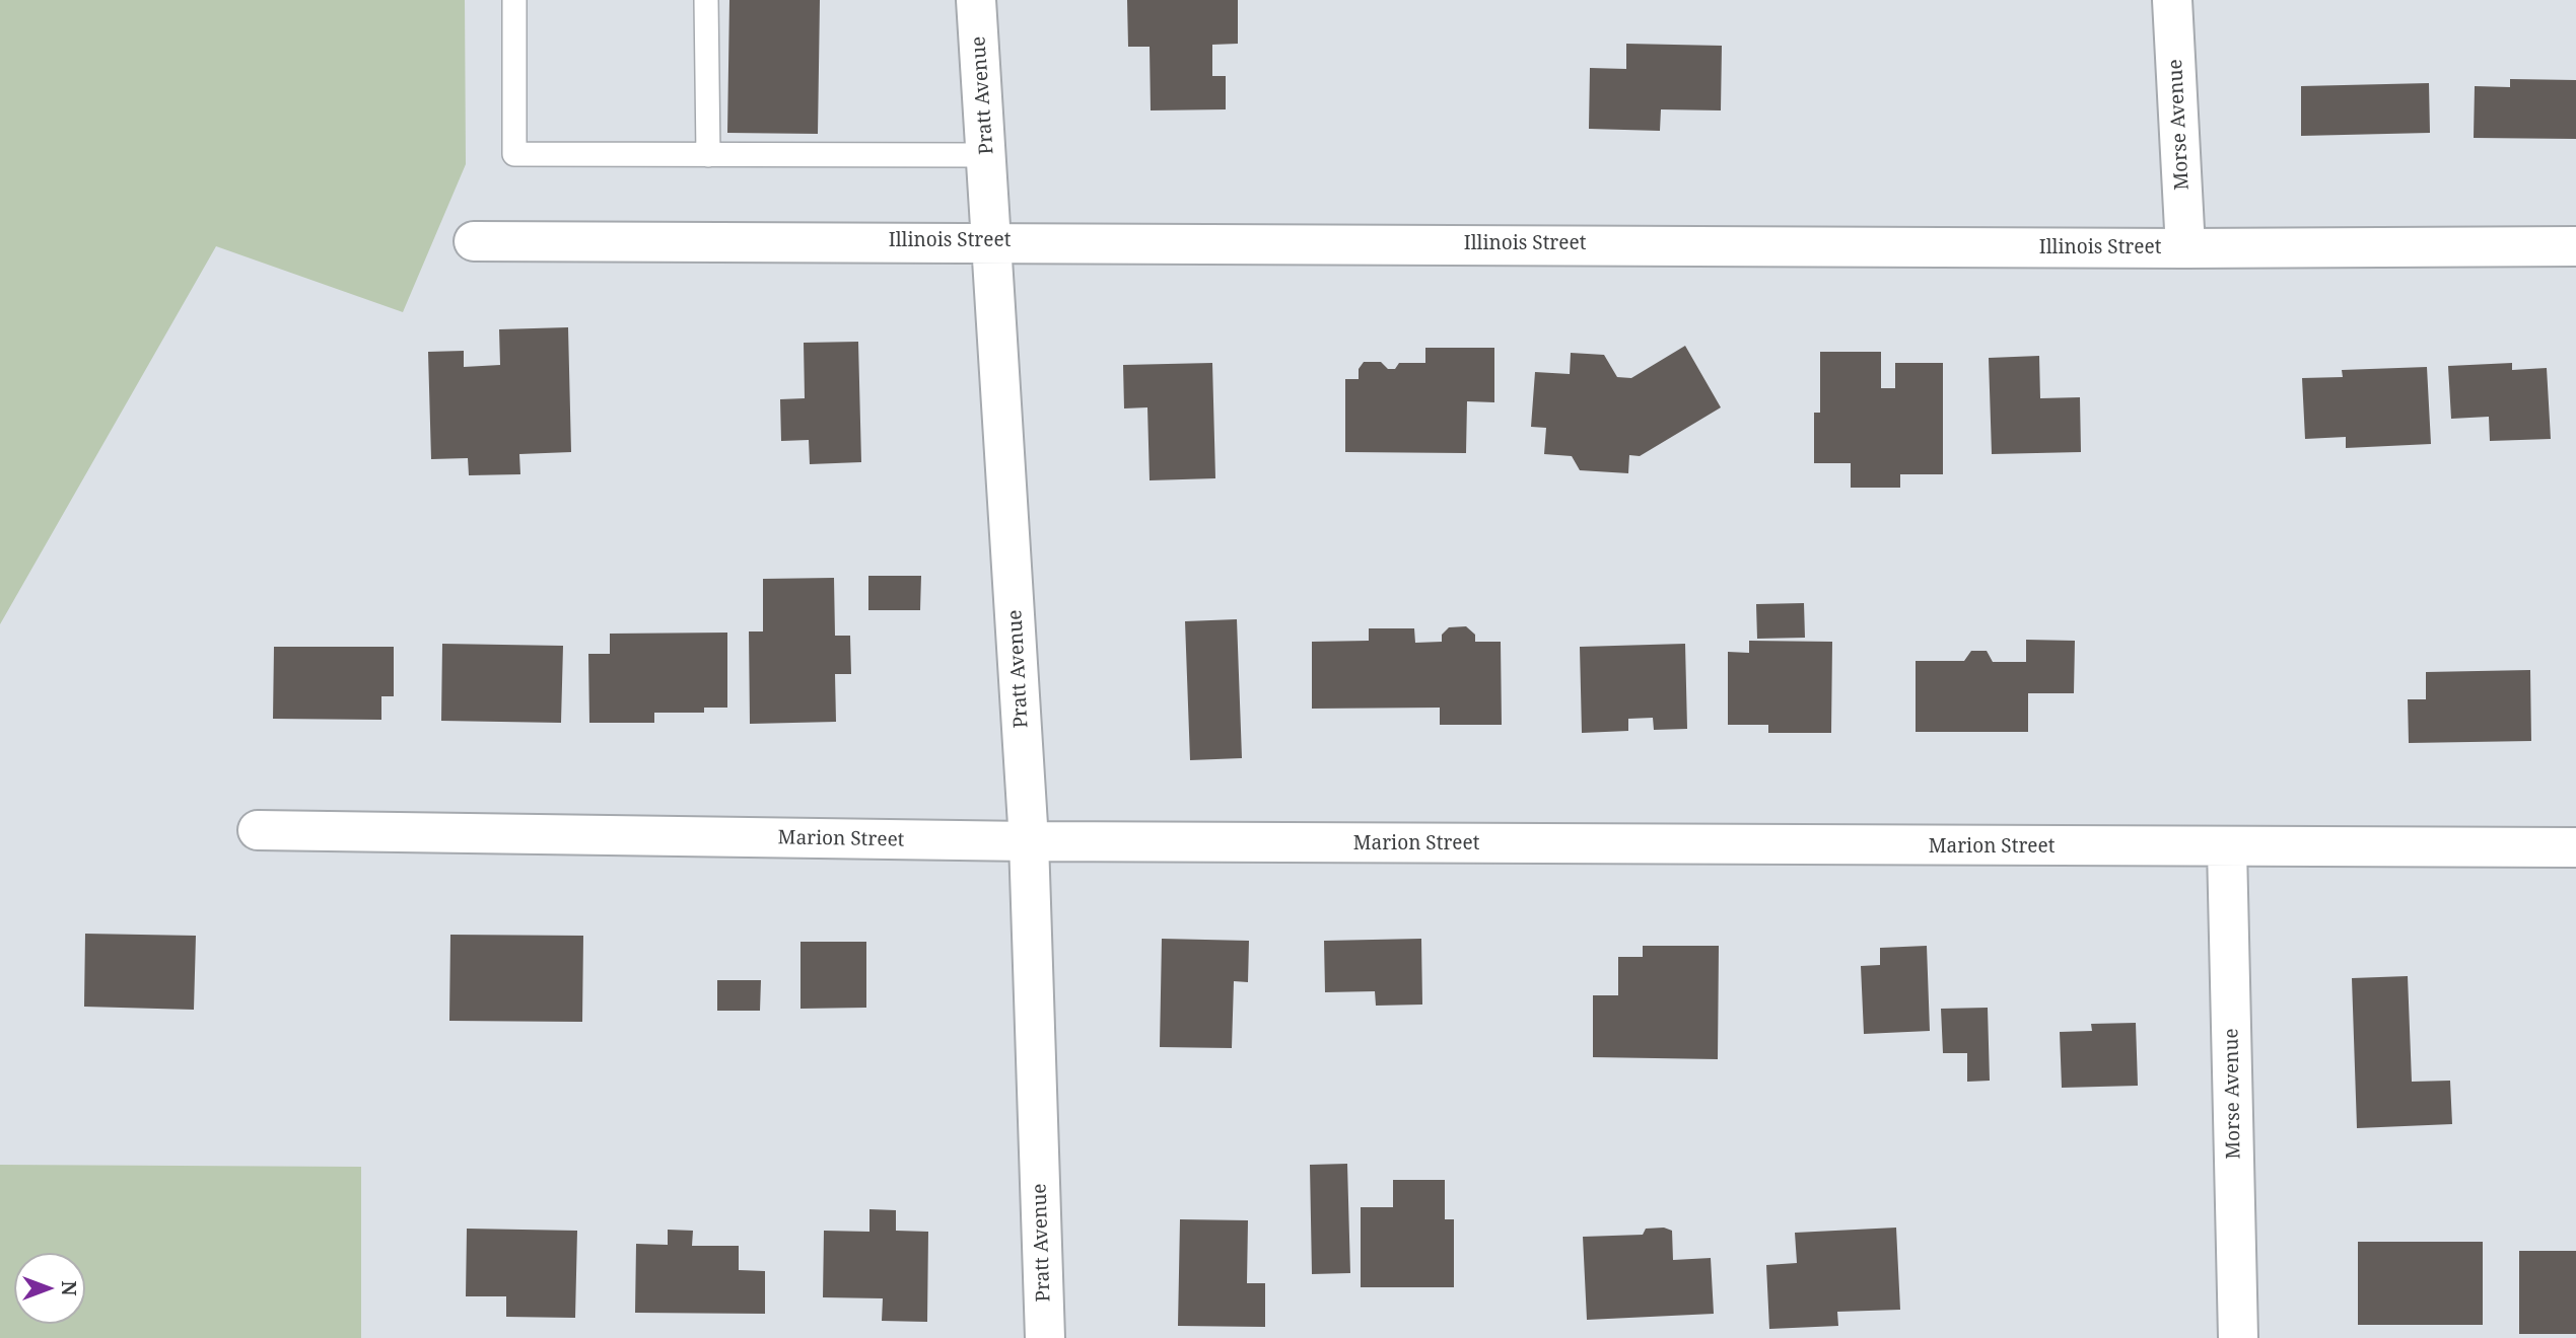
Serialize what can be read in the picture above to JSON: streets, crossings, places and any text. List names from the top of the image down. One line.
{"streets":{"street":["Pratt Avenue","Morse Avenue","Illinois Street","Marion Street"]},"crossings":[["Pratt Avenue","Illinois Street"],["Pratt Avenue","Marion Street"],["Morse Avenue","Illinois Street"],["Morse Avenue","Marion Street"]],"north":"right"}
